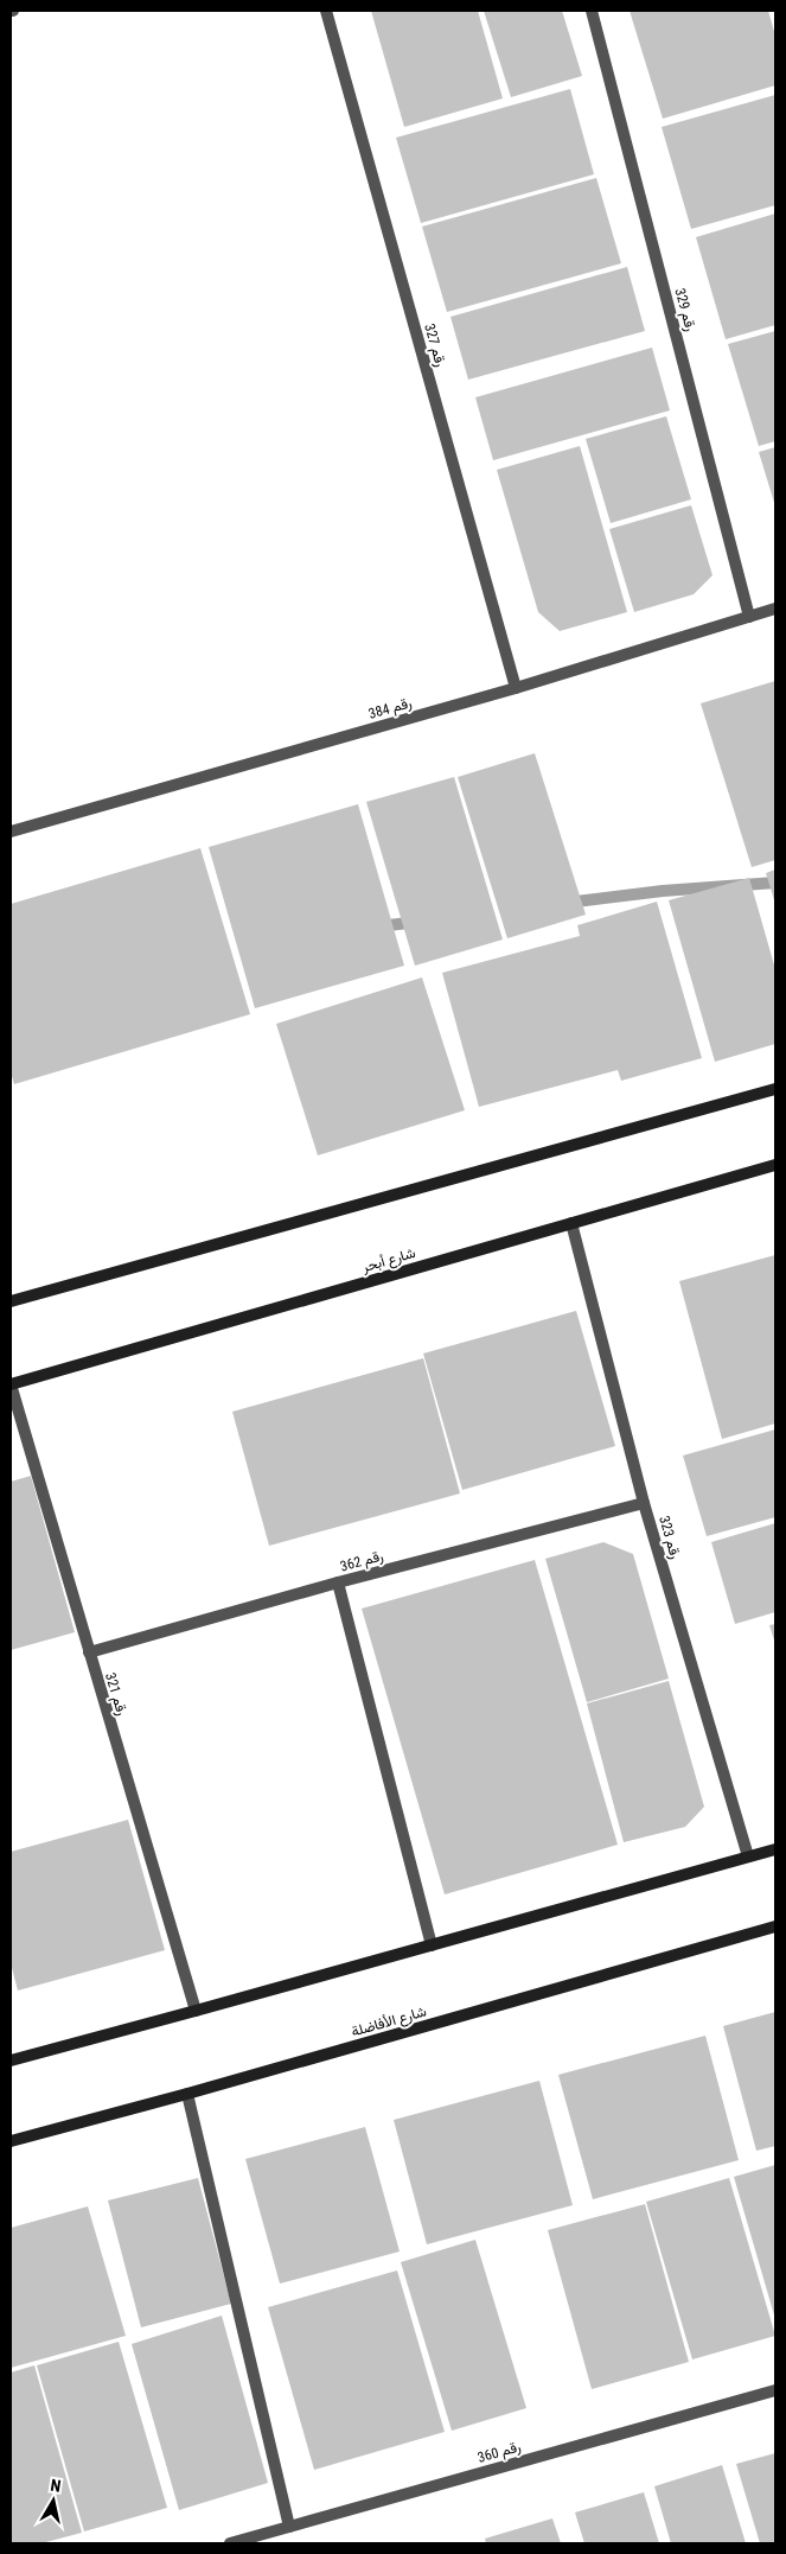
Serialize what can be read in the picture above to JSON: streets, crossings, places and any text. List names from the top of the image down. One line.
{"streets":{"street":["رقم 329","رقم 327","رقم 384","شارع أبحر","رقم 323","رقم 362","رقم 321","شارع الأفاضلة","رقم 360"]},"crossings":[["رقم 329","رقم 384"],["رقم 327","رقم 384"],["شارع أبحر","رقم 323"],["شارع أبحر","رقم 321"],["رقم 323","رقم 362"],["رقم 362","رقم 321"]],"north":"top"}
